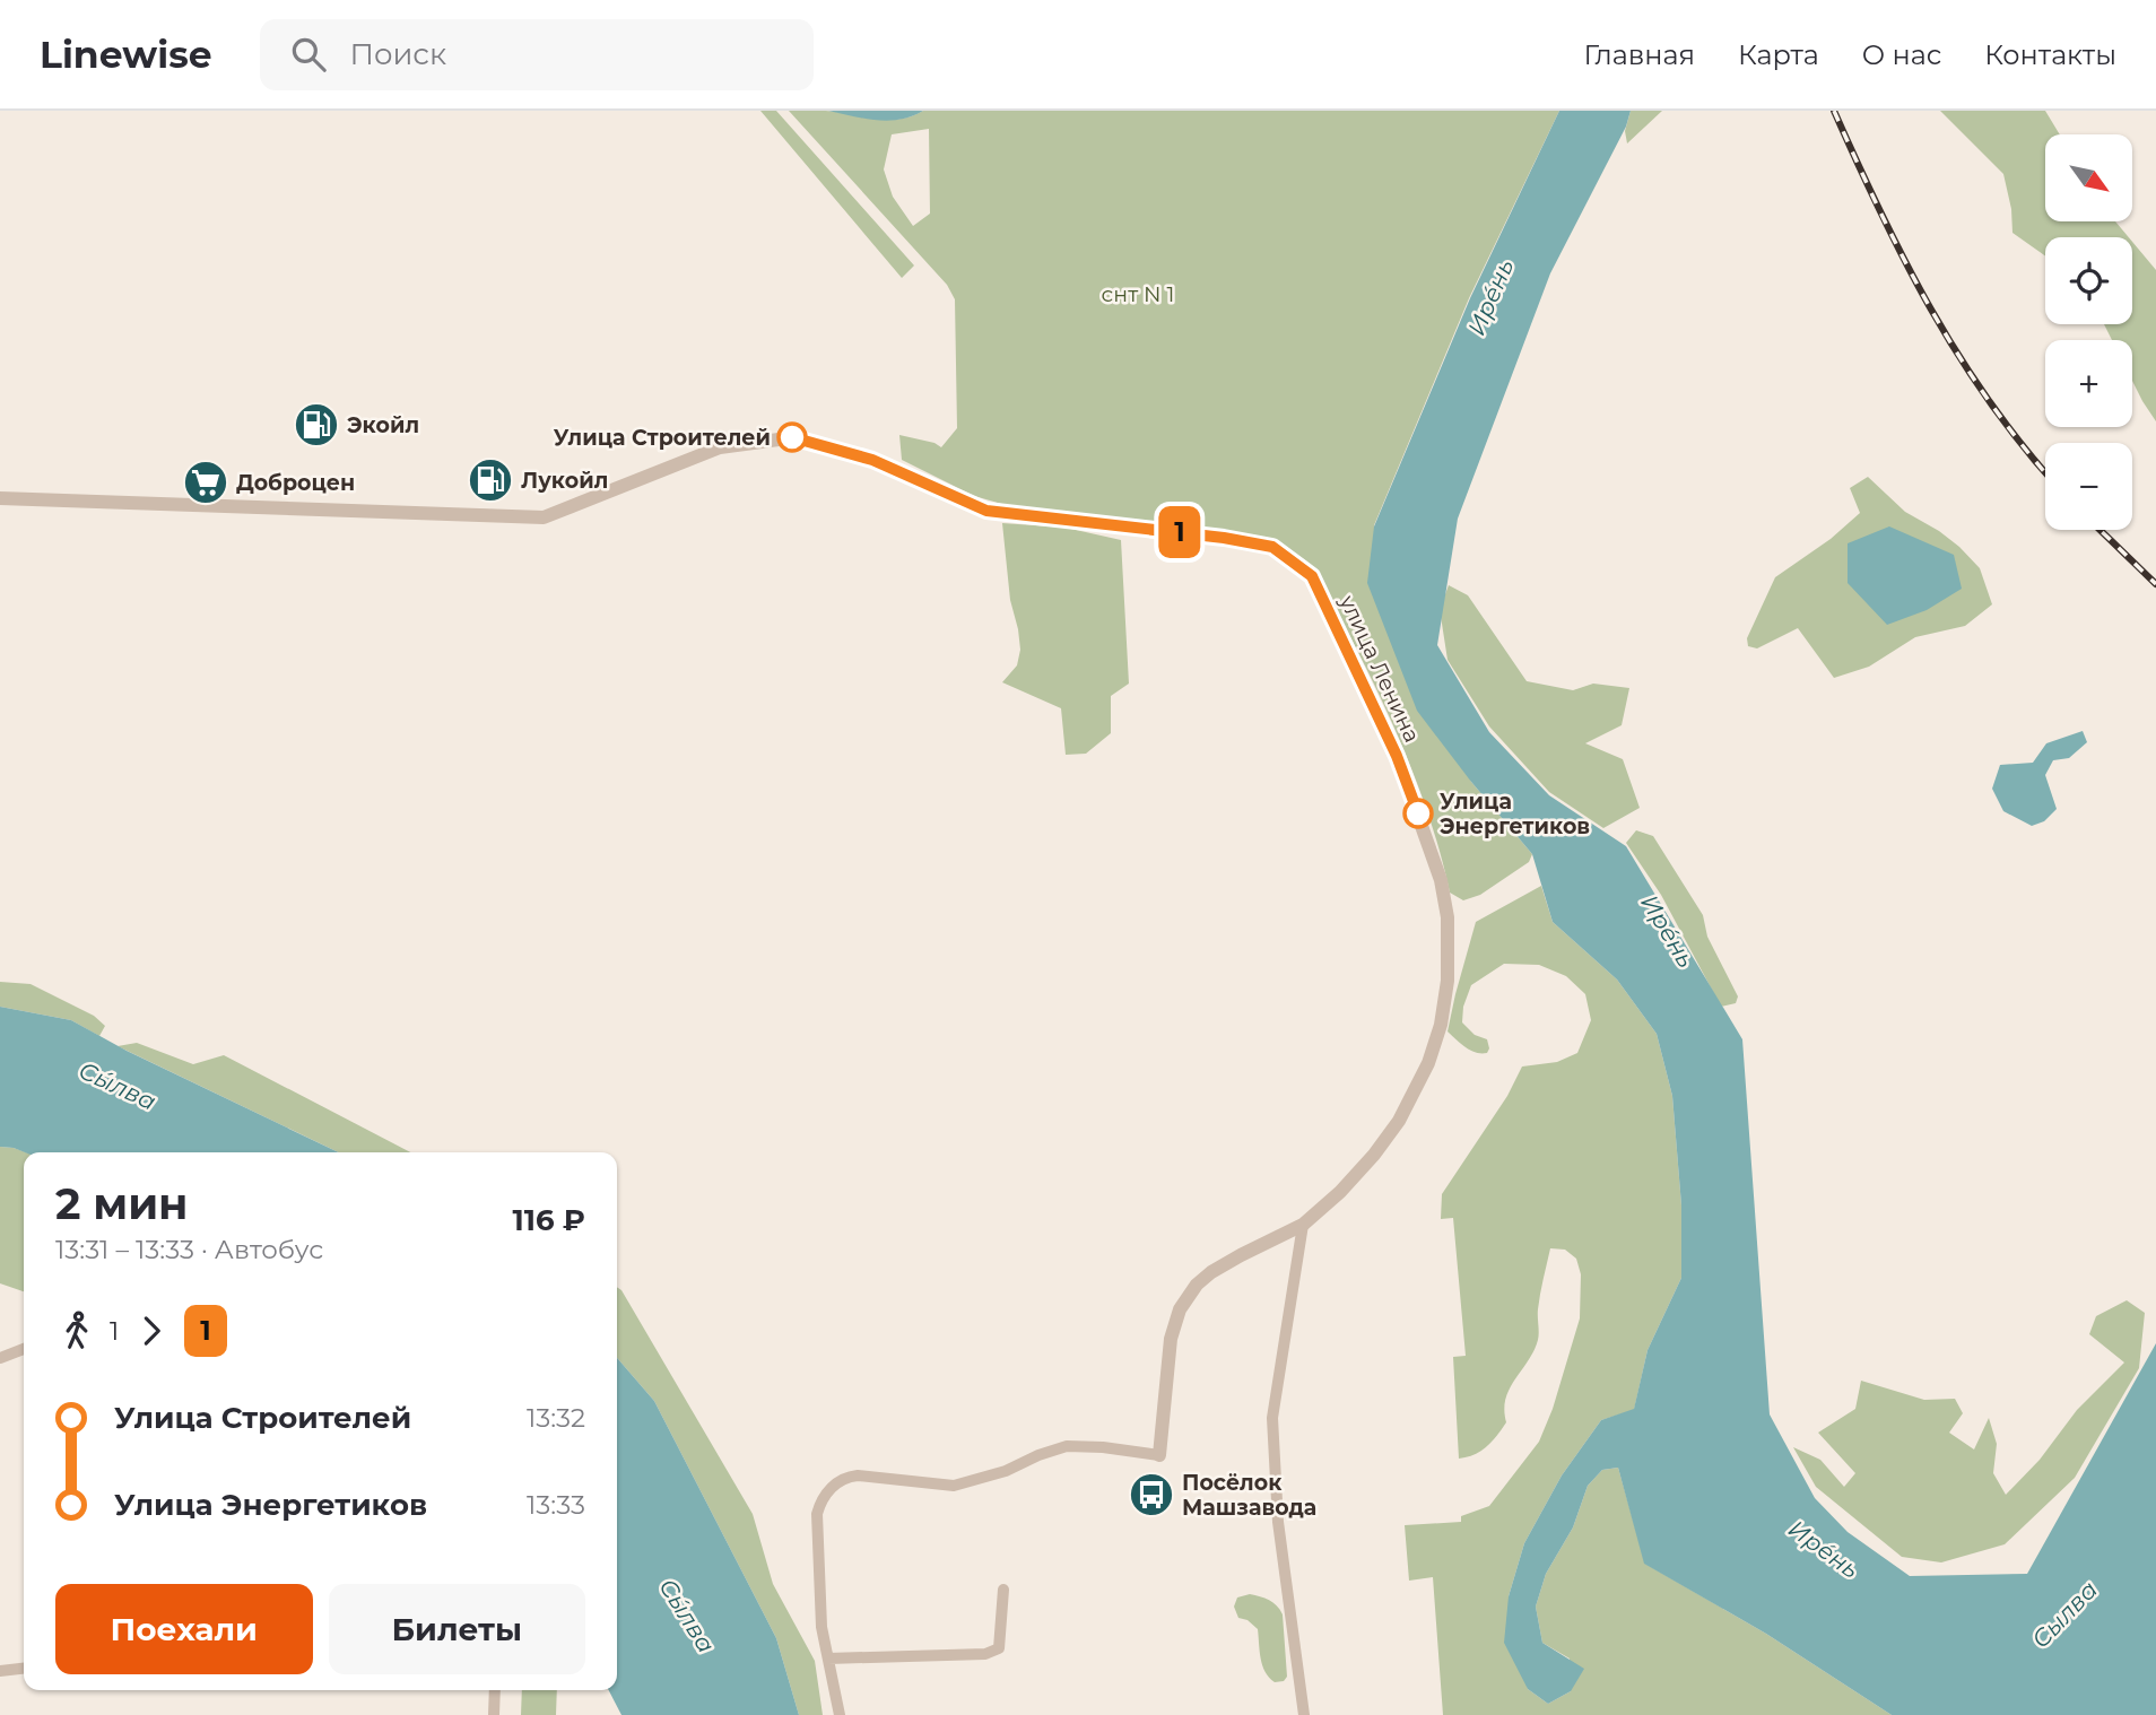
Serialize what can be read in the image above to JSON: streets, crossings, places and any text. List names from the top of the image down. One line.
{"streets":{"street":["улица Ленина"]},"water":["Ире́нь","Сы́лва","Сылва"],"parks":["снт N 1"],"places":{"fuel station":["Экойл","Лукойл"],"other":["Улица Строителей","Улица Энергетиков"],"supermarket":["Доброцен"],"bus stop":["Посёлок Машзавода"]},"lines":["bus line 1"],"north":"bottom right","page":{"header":"Linewise","search":"Поиск","nav":["Главная","Карта","О нас","Контакты"],"on_map":"1","map_buttons":["+","−"],"heading":["2 мин","13:31 – 13:33 · Автобус","116 ₽"],"legs":["1","1"],"list":[{"name":"Улица Строителей","value":"13:32"},{"name":"Улица Энергетиков","value":"13:33"}],"buttons":["Поехали","Билеты"]}}
